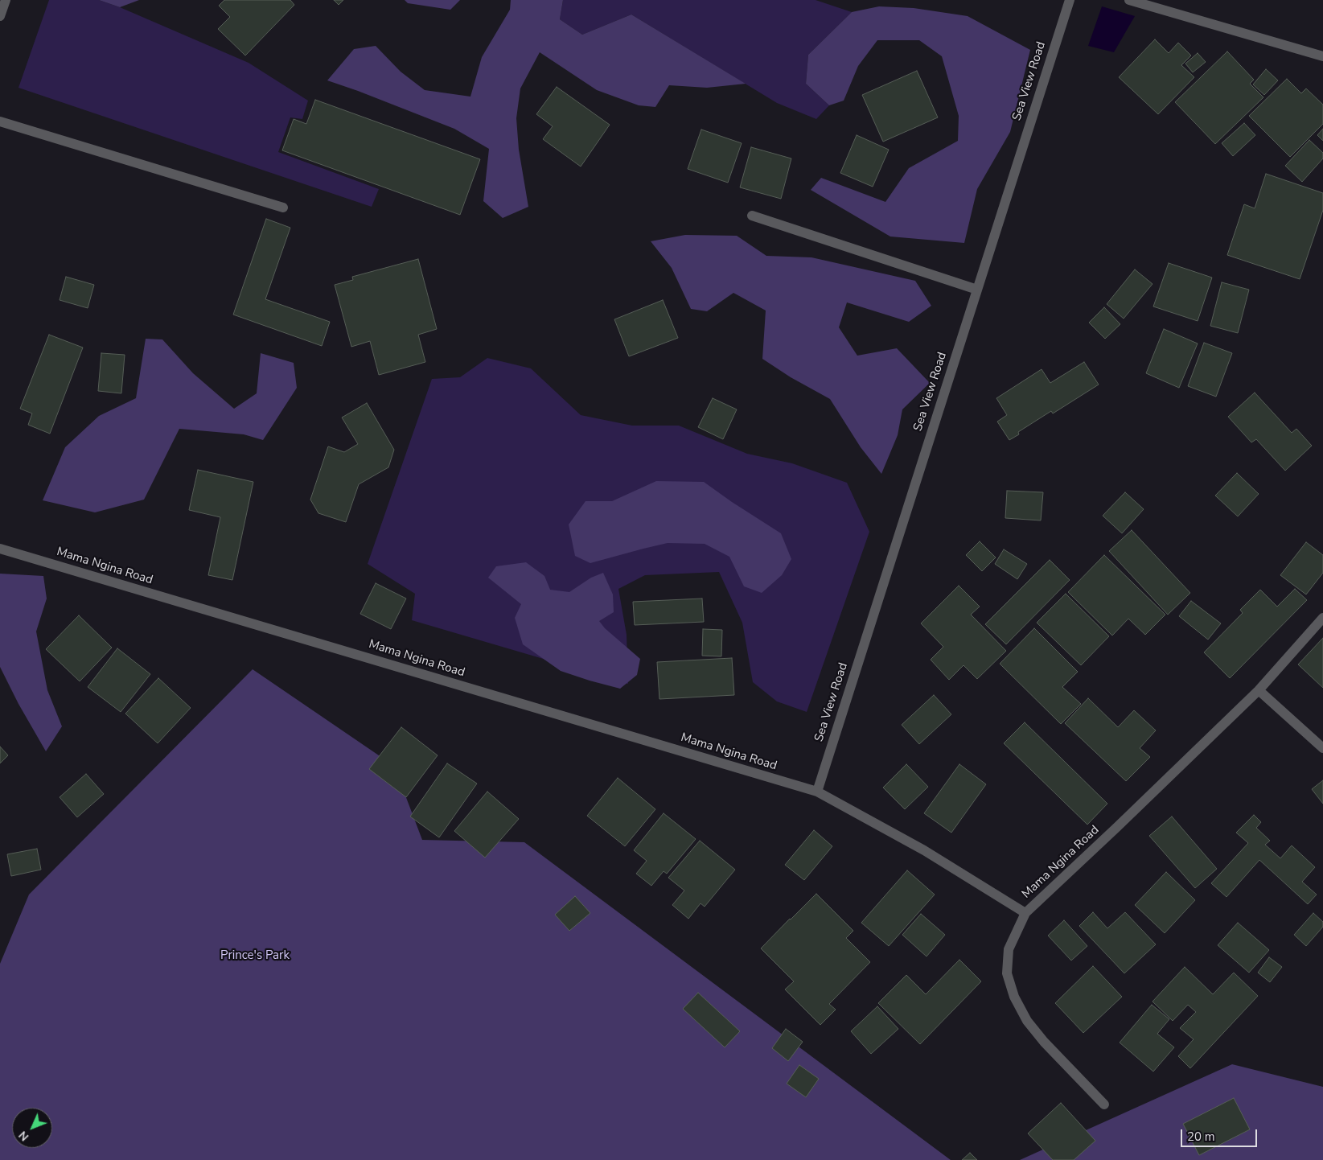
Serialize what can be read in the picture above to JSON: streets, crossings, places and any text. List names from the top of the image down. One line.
{"streets":{"street":["Sea View Road","Mama Ngina Road"]},"crossings":[["Sea View Road","Mama Ngina Road"]],"parks":["Prince's Park"],"scale_bar":"20 m","north":"bottom left"}
